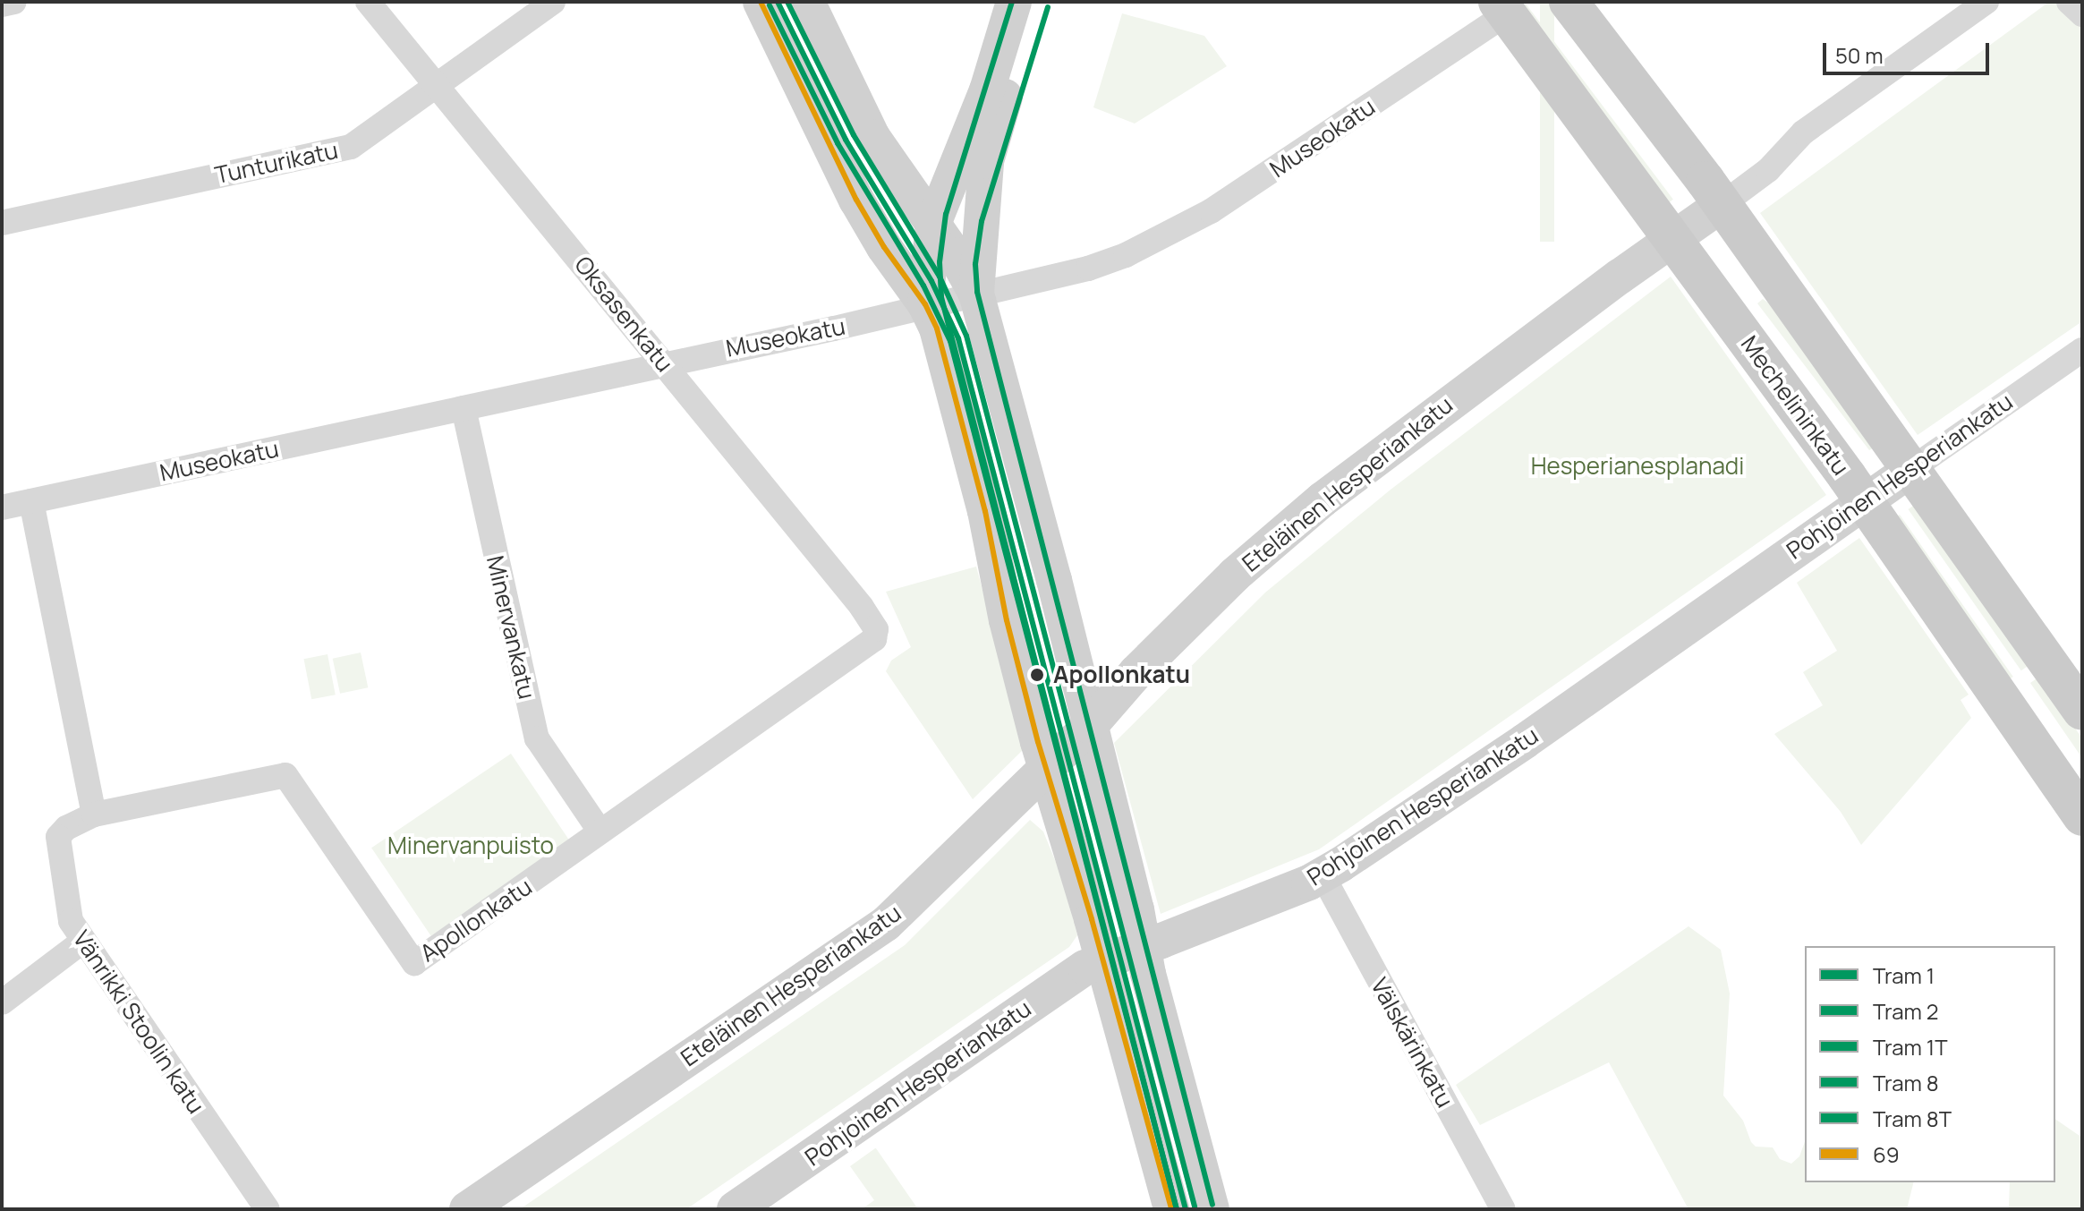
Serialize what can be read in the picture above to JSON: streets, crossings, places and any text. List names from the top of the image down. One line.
{"streets":{"main road":["Mechelininkatu","Pohjoinen Hesperiankatu","Eteläinen Hesperiankatu"],"street":["Museokatu","Tunturikatu","Oksasenkatu","Minervankatu","Apollonkatu","Vänrikki Stoolin katu","Välskärinkatu"]},"crossings":[["Museokatu","Oksasenkatu"],["Museokatu","Mechelininkatu"],["Museokatu","Minervankatu"],["Tunturikatu","Oksasenkatu"],["Oksasenkatu","Apollonkatu"],["Mechelininkatu","Pohjoinen Hesperiankatu"],["Mechelininkatu","Eteläinen Hesperiankatu"],["Pohjoinen Hesperiankatu","Välskärinkatu"],["Minervankatu","Apollonkatu"],["Apollonkatu","Vänrikki Stoolin katu"]],"parks":["Hesperianesplanadi","Minervanpuisto"],"places":["Apollonkatu"],"lines":["tram line 1","tram line 1T","tram line 8","transit line 69","tram line 2","tram line 8T"],"legend":["Tram 1","Tram 2","Tram 1T","Tram 8","Tram 8T","69"],"scale_bar":"50 m"}
